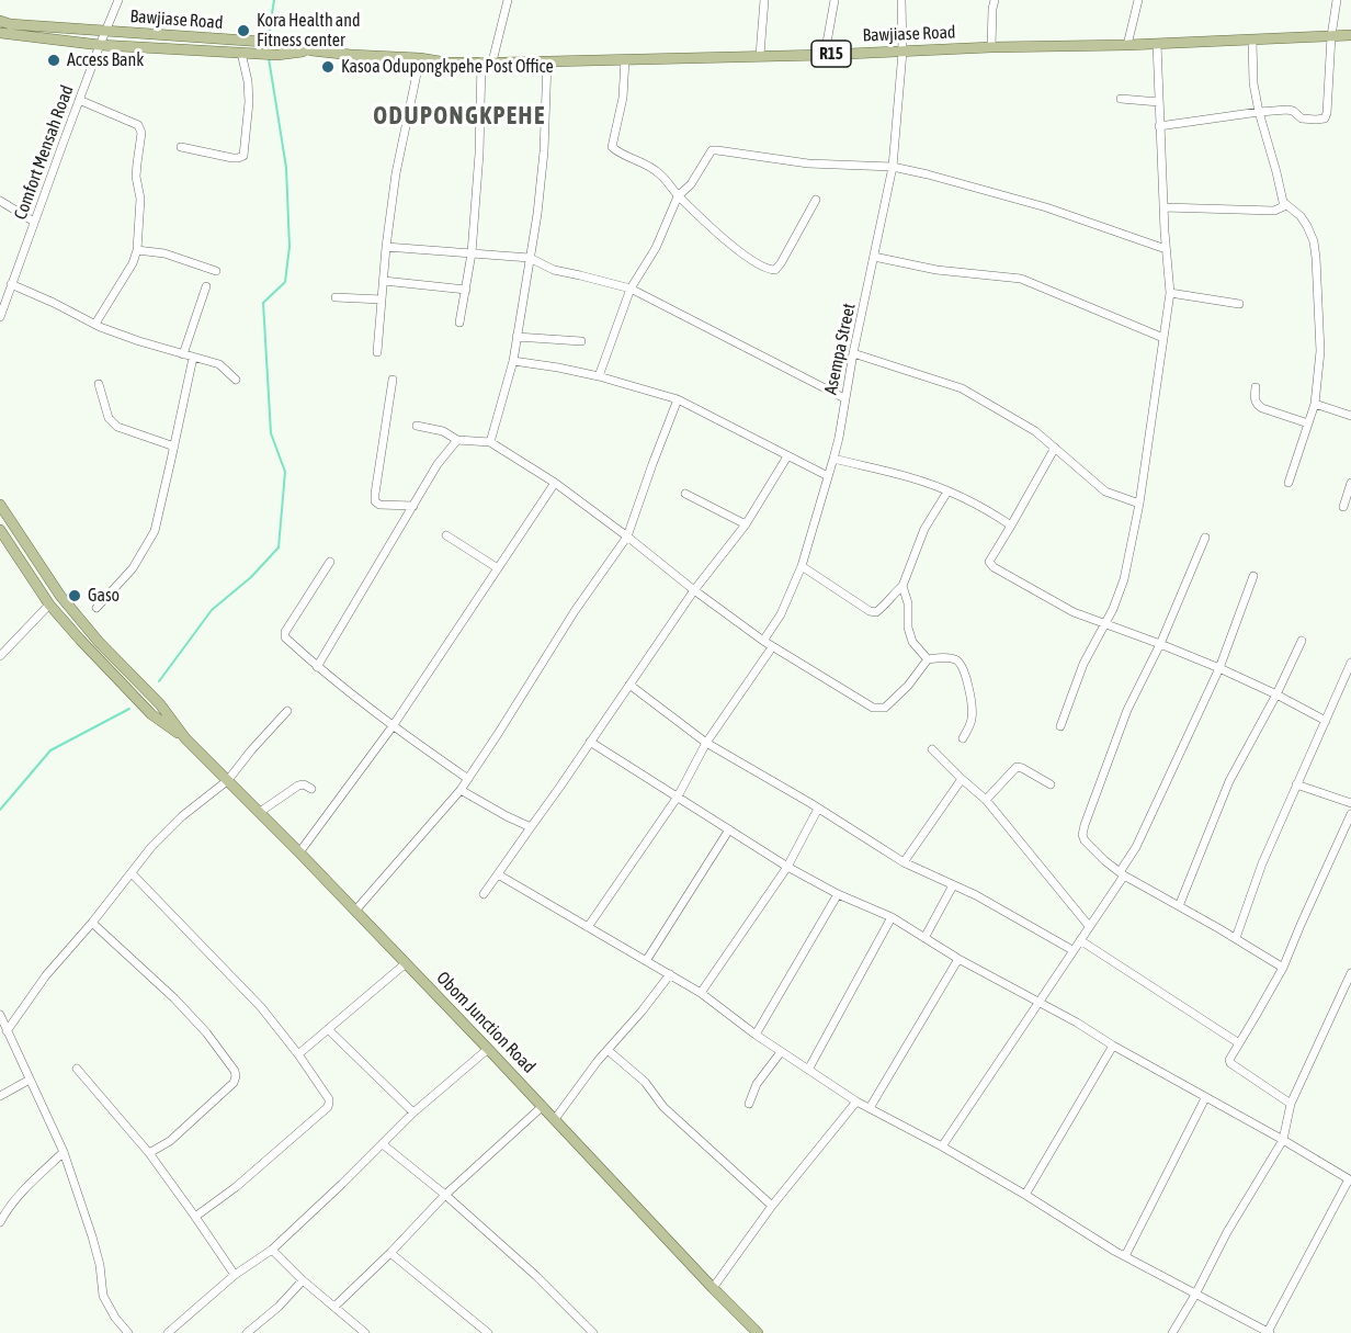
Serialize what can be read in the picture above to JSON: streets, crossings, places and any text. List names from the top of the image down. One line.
{"streets":{"main road":["Bawjiase Road","R15","Obom Junction Road"],"street":["Comfort Mensah Road","Asempa Street"]},"crossings":[["Bawjiase Road","Comfort Mensah Road"],["Bawjiase Road","Asempa Street"]],"districts":["ODUPONGKPEHE"],"places":["Kora Health and Fitness center","Access Bank","Kasoa Odupongkpehe Post Office","Gaso"]}
